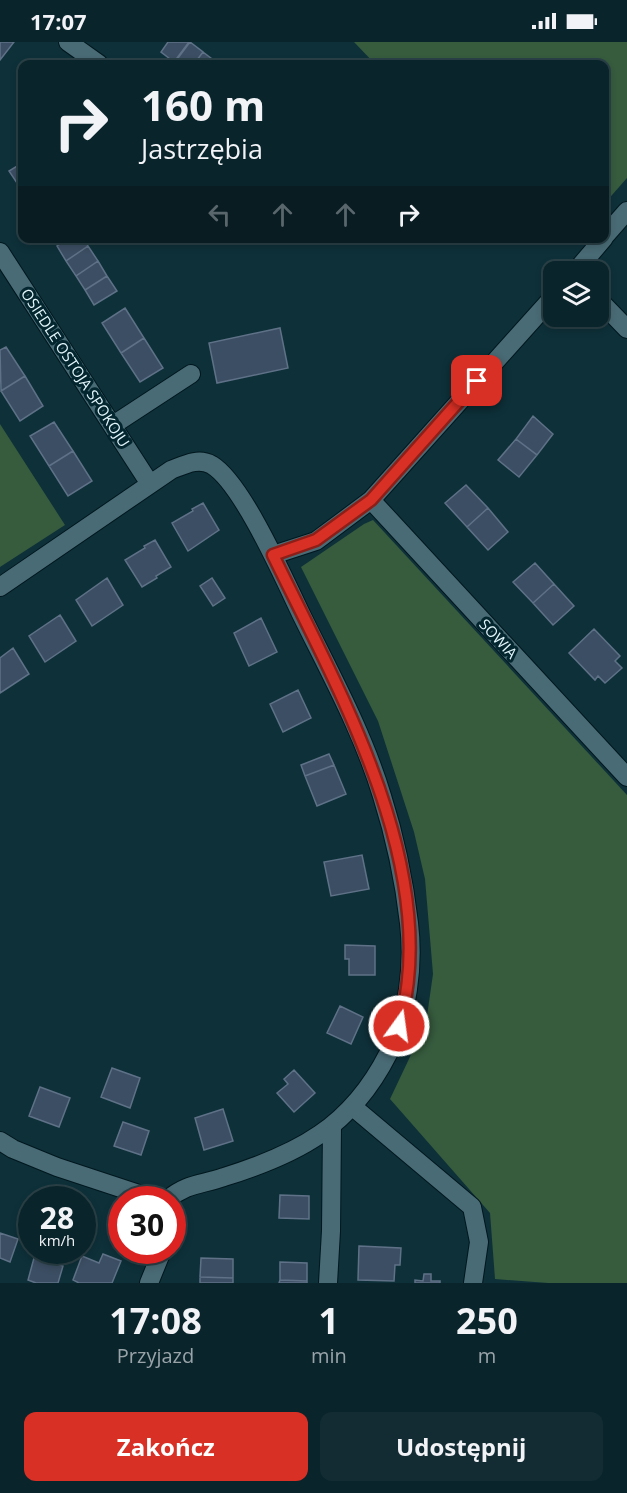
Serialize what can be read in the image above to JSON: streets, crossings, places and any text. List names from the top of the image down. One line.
{"streets":{"street":["OSIEDLE OSTOJA SPOKOJU","SOWIA"]},"page":{"status":"17:07","turn":["160 m","Jastrzębia"],"speed":"28 km/h","limit":"30","eta":["17:08","Przyjazd","1","min","250","m"],"buttons":["Zakończ","Udostępnij"]}}
